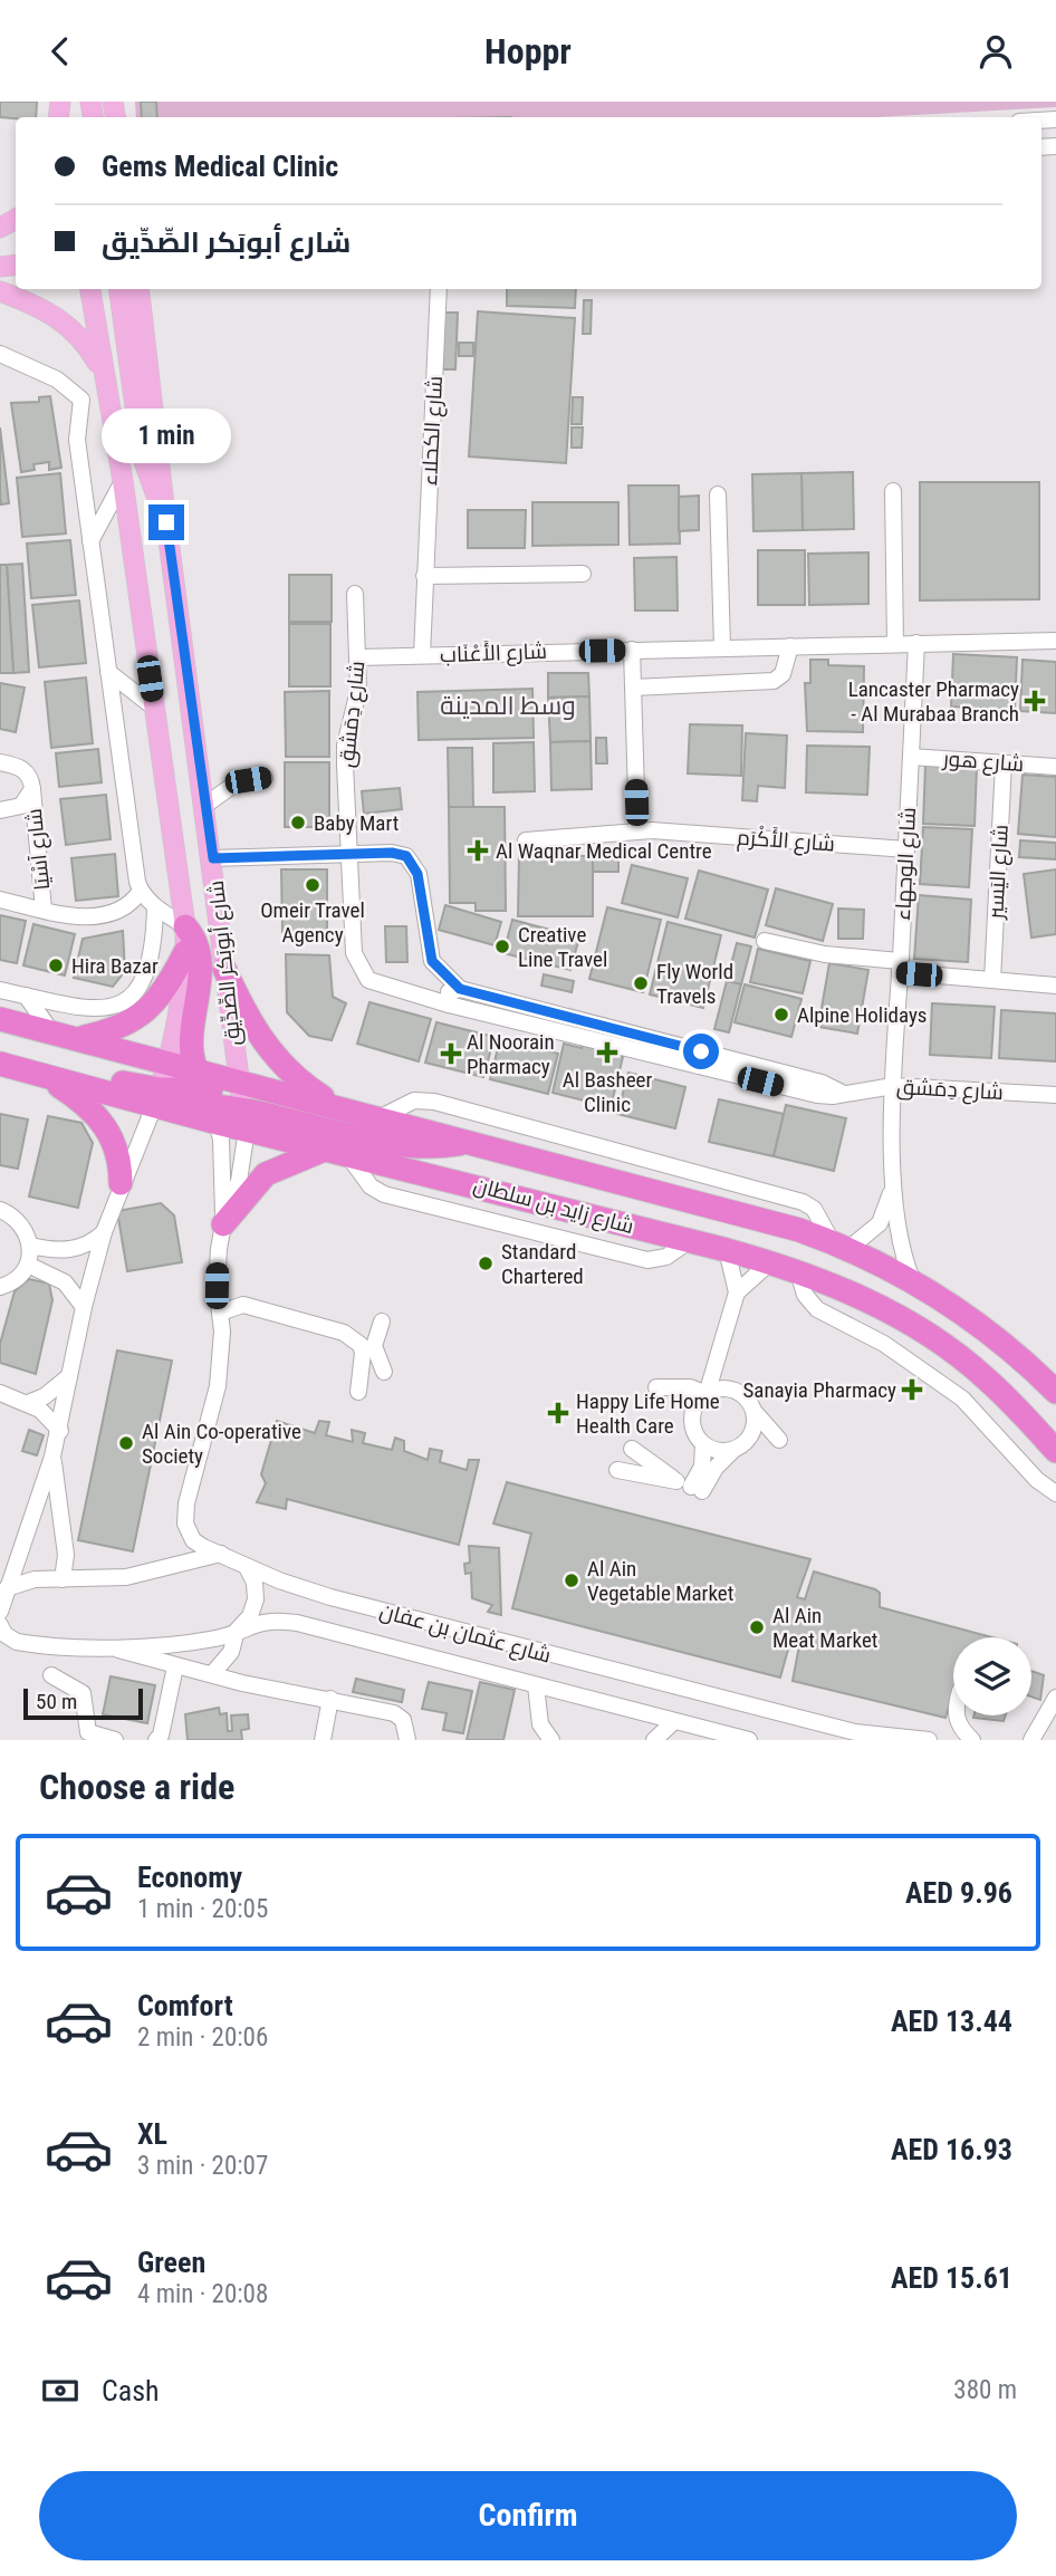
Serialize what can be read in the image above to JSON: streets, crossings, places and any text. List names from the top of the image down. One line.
{"streets":{"highway":["شارع زايد بن سلطان"],"main road":["شارع أبوبَكر الصِّدِّيق"],"street":["شارع الكحلاء","شارع الأَعْنَاب","شارع دِمَشق","شارع هور","شارع الأَكْرَم","شارع آسْيَا","شارع الوجهاء","شارع اليَسير","شارع عثمان بن عفان"]},"crossings":[["شارع الكحلاء","شارع الأَعْنَاب"],["شارع الأَعْنَاب","شارع دِمَشق"],["شارع الأَعْنَاب","شارع الوجهاء"],["شارع دِمَشق","شارع الوجهاء"],["شارع هور","شارع الوجهاء"],["شارع هور","شارع اليَسير"],["شارع الأَكْرَم","شارع الوجهاء"],["شارع الوجهاء","شارع زايد بن سلطان"],["شارع أبوبَكر الصِّدِّيق","شارع زايد بن سلطان"]],"districts":["وسط المدينة"],"places":{"health":["Lancaster Pharmacy - Al Murabaa Branch","Al Waqnar Medical Centre","Al Basheer Clinic","Al Noorain Pharmacy","Sanayia Pharmacy","Happy Life Home Health Care"],"other":["Baby Mart","Omeir Travel Agency","Creative Line Travel","Hira Bazar","Fly World Travels","Alpine Holidays","Standard Chartered","Al Ain Co-operative Society","Al Ain Vegetable Market","Al Ain Meat Market"]},"scale_bar":"50 m","page":{"header":"Hoppr","banner":["Gems Medical Clinic","شارع أبوبَكر الصِّدِّيق"],"bubble":"1 min","scale":"50 m","heading":"Choose a ride","list":[{"name":"Economy","note":"1 min · 20:05","value":"AED 9.96"},{"name":"Comfort","note":"2 min · 20:06","value":"AED 13.44"},{"name":"XL","note":"3 min · 20:07","value":"AED 16.93"},{"name":"Green","note":"4 min · 20:08","value":"AED 15.61"}],"pay":["Cash","380 m"],"buttons":"Confirm"}}
